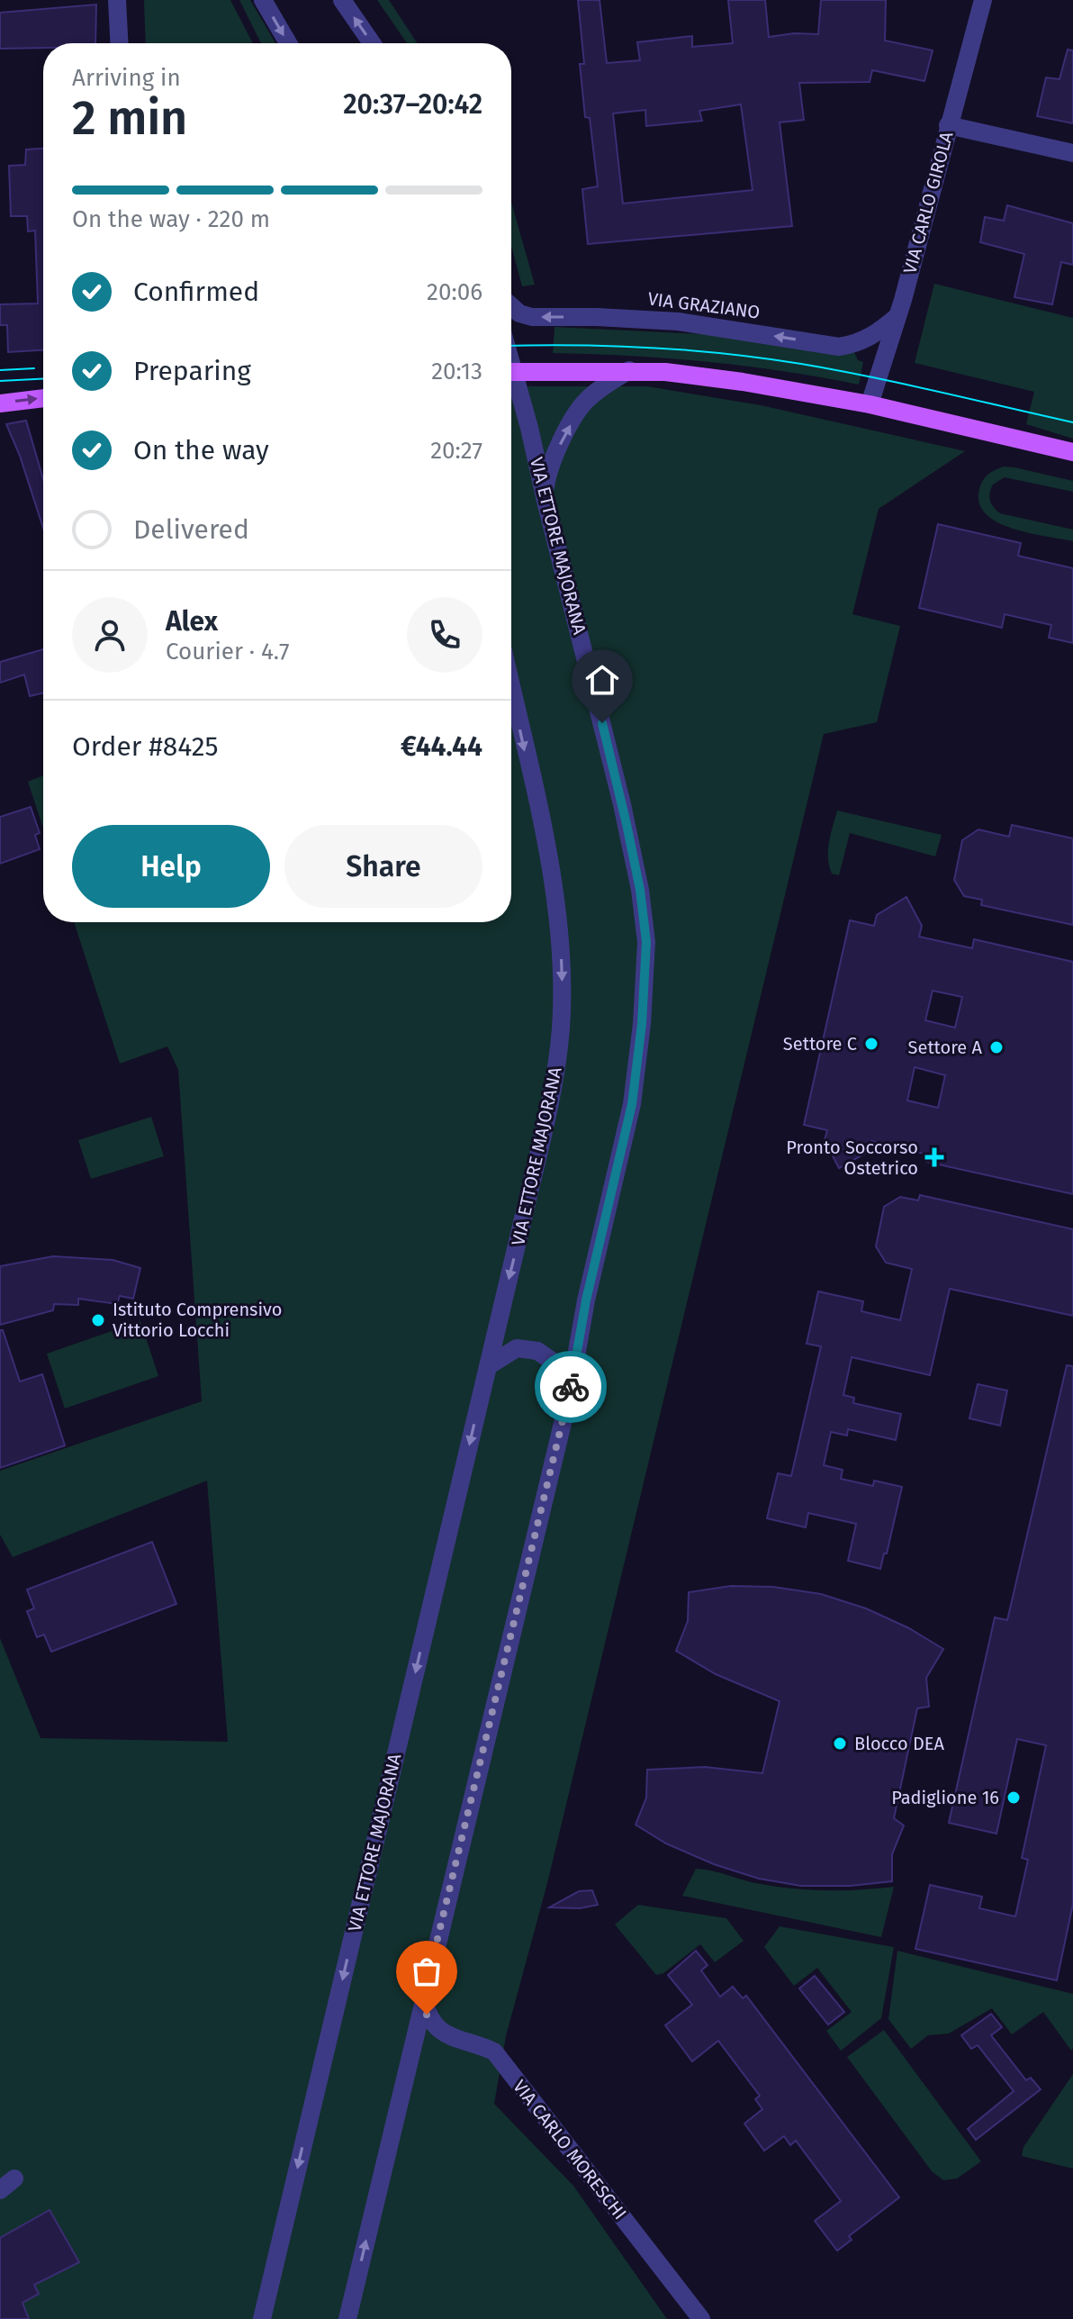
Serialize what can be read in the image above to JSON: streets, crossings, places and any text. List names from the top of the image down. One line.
{"streets":{"street":["VIA CARLO GIROLA","VIA GRAZIANO","VIA ETTORE MAJORANA","VIA CARLO MORESCHI"]},"crossings":[["VIA CARLO GIROLA","VIA GRAZIANO"],["VIA ETTORE MAJORANA","VIA CARLO MORESCHI"]],"one_way":["VIA GRAZIANO"],"places":{"other":["Settore C","Settore A","Istituto Comprensivo Vittorio Locchi","Blocco DEA","Padiglione 16"],"health":["Pronto Soccorso Ostetrico"]},"page":{"heading":["2 min","Arriving in","20:37–20:42"],"panel":["Alex","Courier · 4.7","Order #8425","€44.44"],"bar":"On the way · 220 m","list":[["Confirmed","20:06"],["Preparing","20:13"],["On the way","20:27"],"Delivered"],"buttons":["Help","Share"]}}
